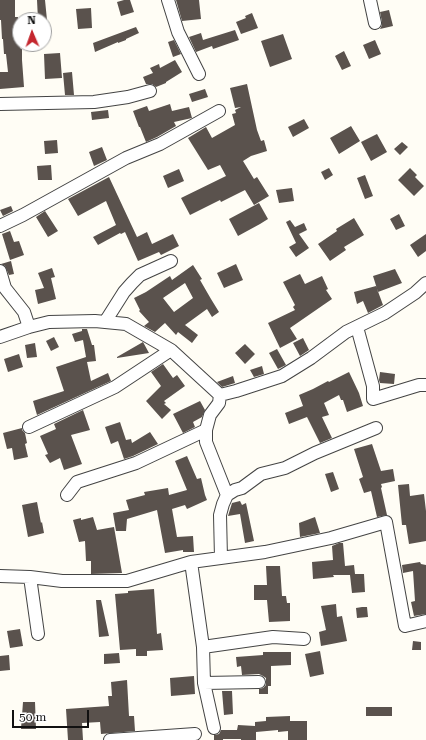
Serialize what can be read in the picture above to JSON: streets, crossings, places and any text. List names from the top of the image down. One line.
{"scale_bar":"50 m","north":"top"}
